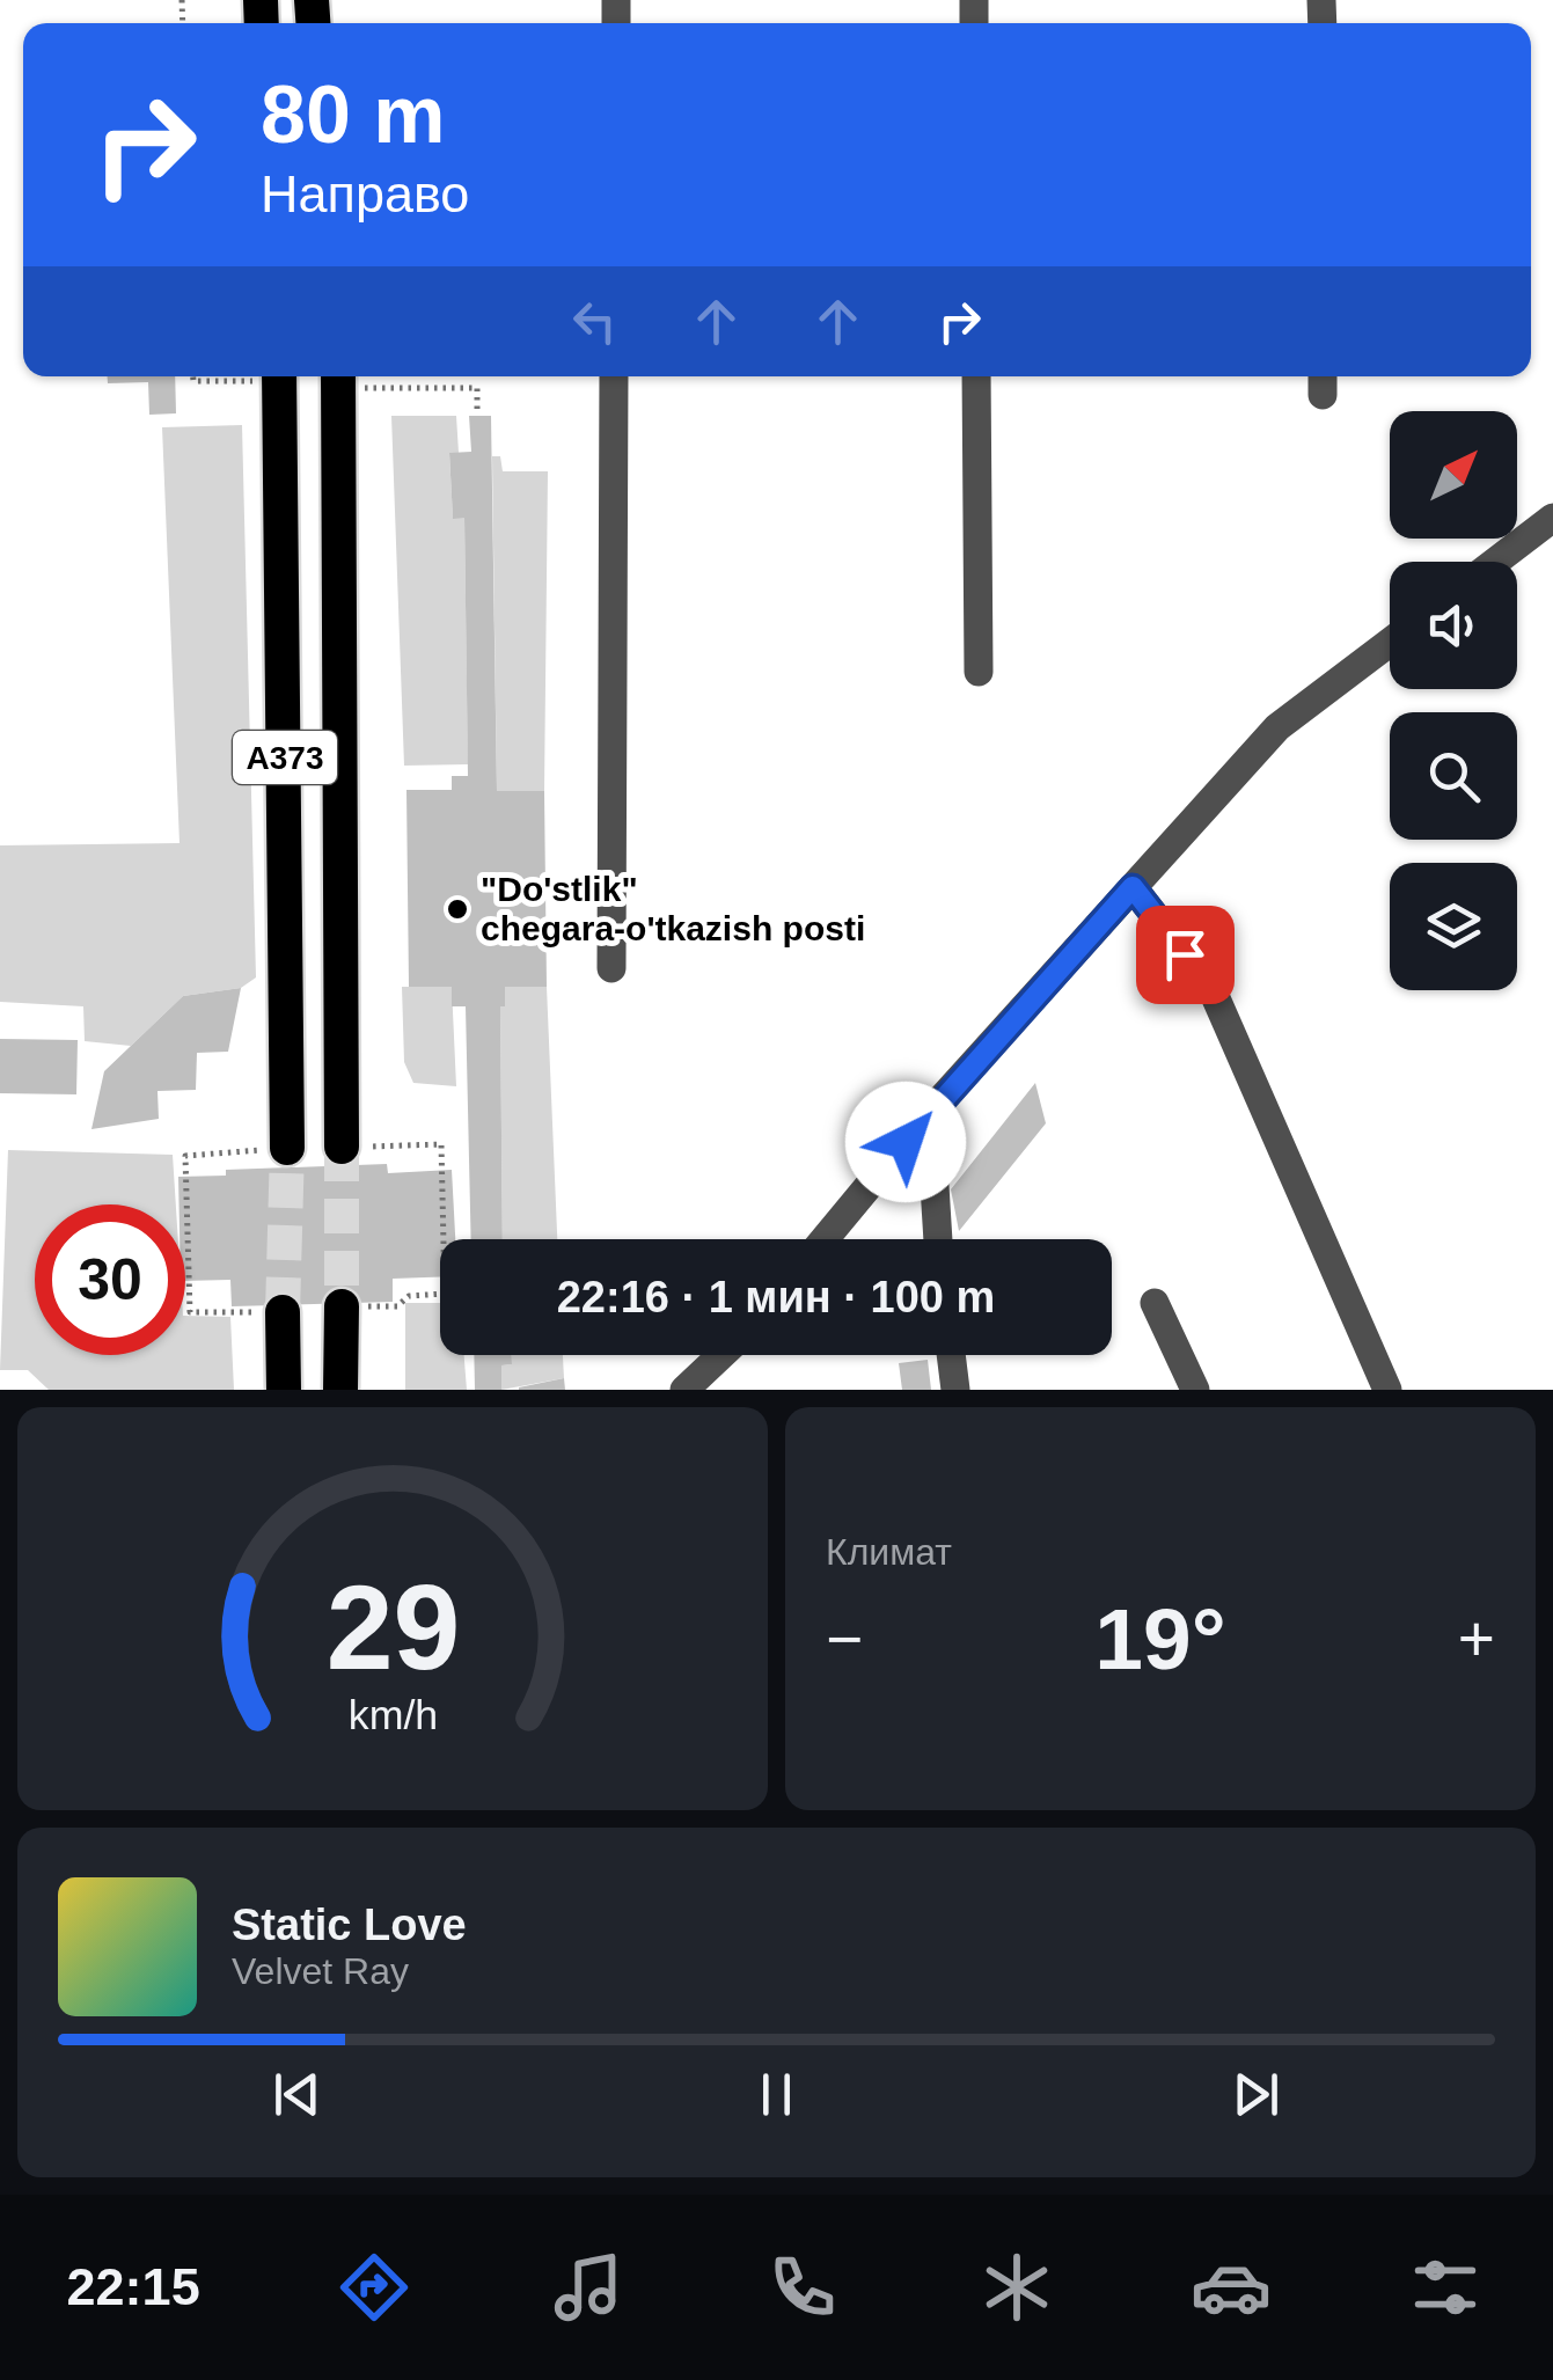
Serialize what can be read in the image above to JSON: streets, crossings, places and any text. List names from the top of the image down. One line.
{"streets":{"highway":["A373"]},"places":["\"Do'stlik\" chegara-o'tkazish posti"],"north":"top right","page":{"turn":["80 m","Направо"],"limit":"30","trip":"22:16 · 1 мин · 100 m","tile":"Климат","heat":["−","19°","+"],"song":["Static Love","Velvet Ray"],"tabs":"22:15","gauge":["29","km/h"]}}
